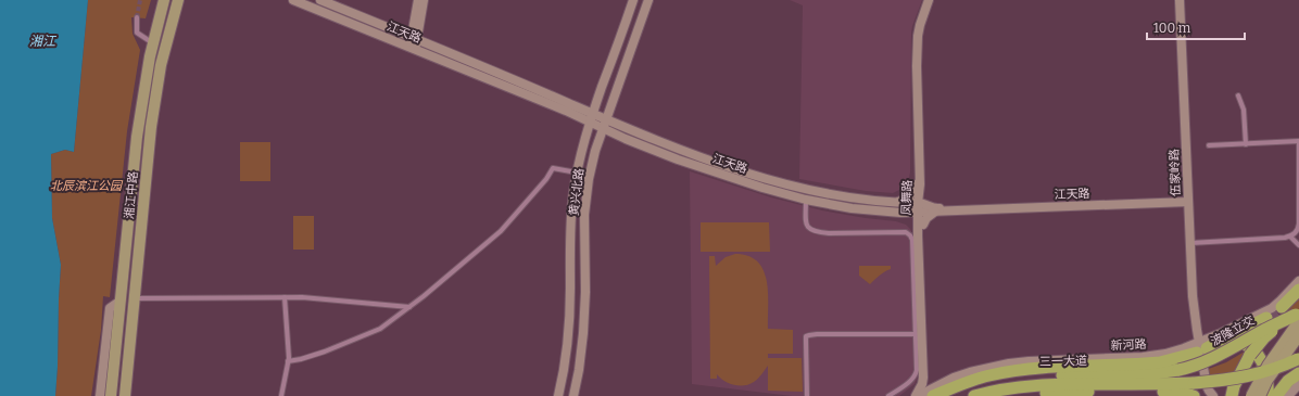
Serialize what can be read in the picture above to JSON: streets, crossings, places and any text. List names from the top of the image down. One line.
{"streets":{"highway":["波隆立交","三一大道"],"main road":["湘江中路"],"street":["江天路","伍家岭路","黄兴北路","凤舞路","新河路"]},"crossings":[["江天路","伍家岭路"],["江天路","黄兴北路"],["江天路","凤舞路"],["伍家岭路","新河路"],["凤舞路","新河路"],["凤舞路","三一大道"],["波隆立交","三一大道"],["新河路","三一大道"]],"water":["湘江"],"parks":["北辰滨江公园"],"scale_bar":"100 m"}
